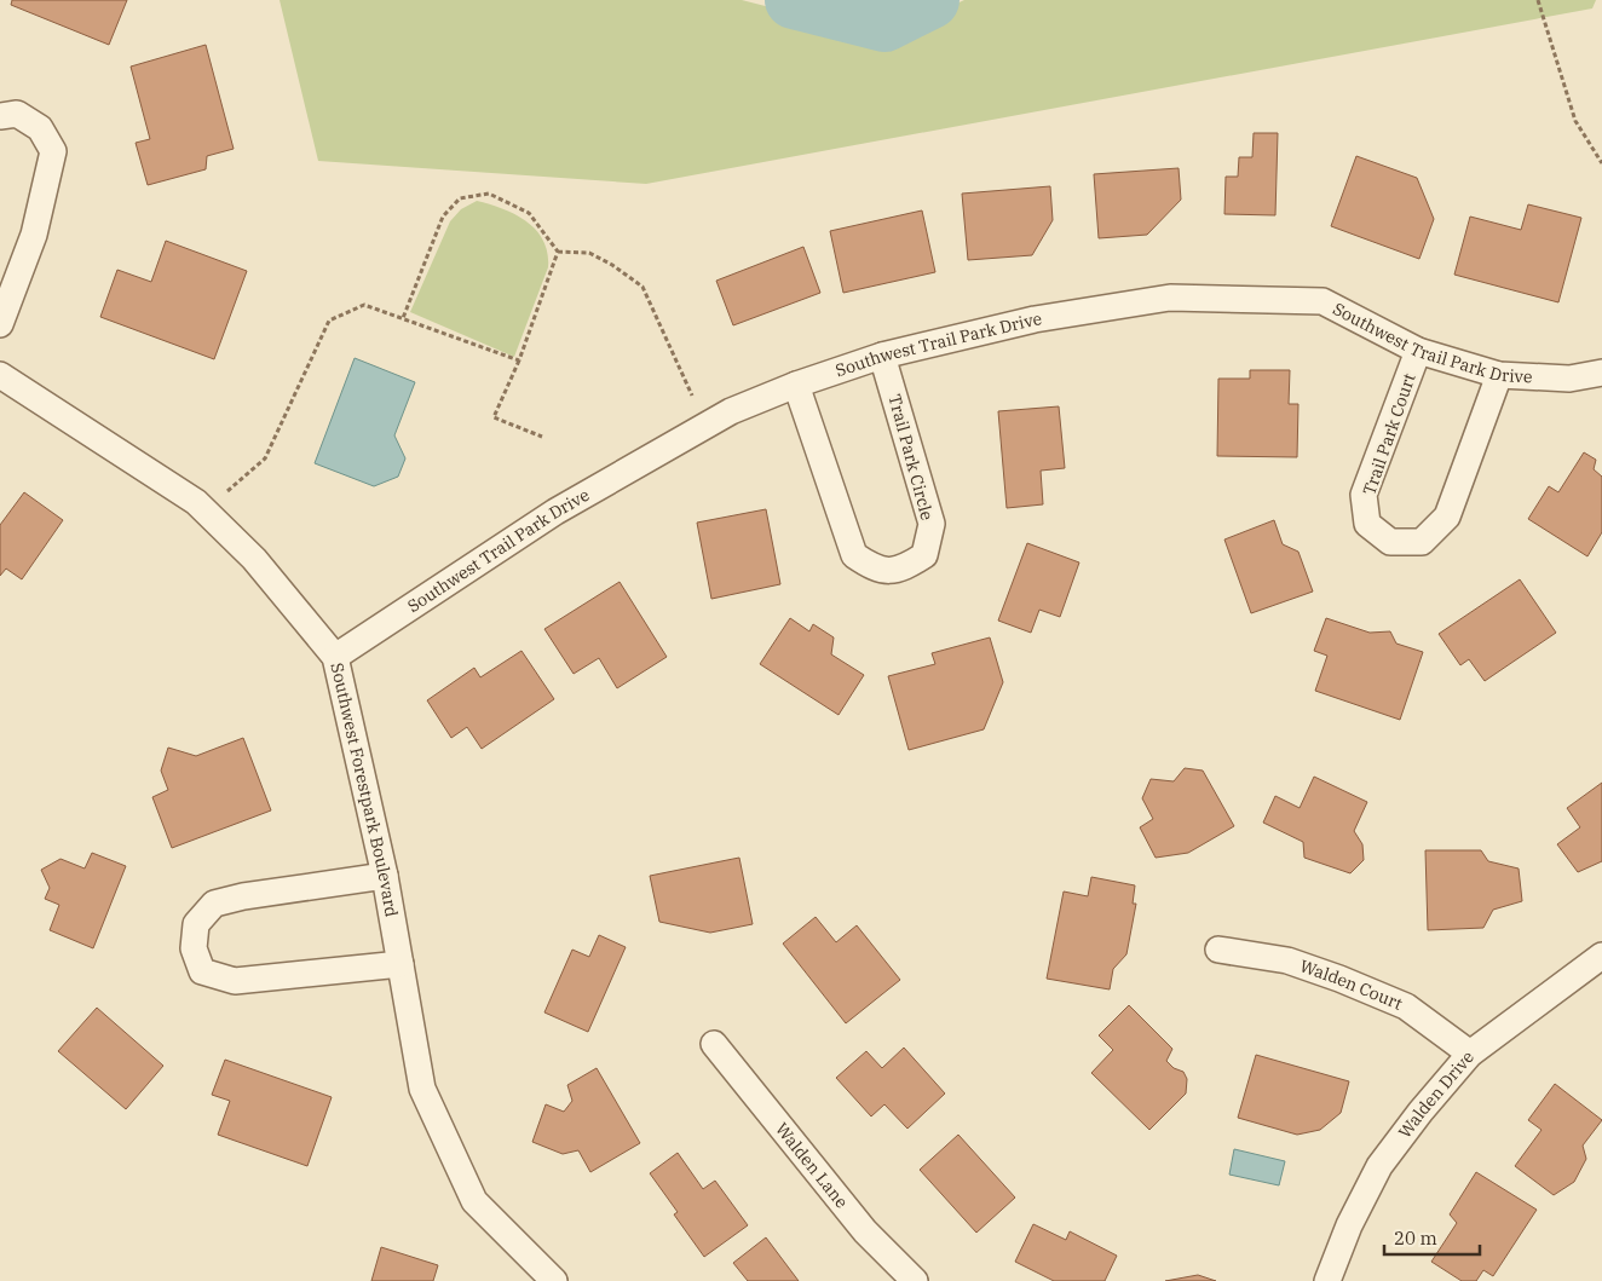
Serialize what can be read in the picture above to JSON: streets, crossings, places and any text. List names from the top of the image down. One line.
{"streets":{"street":["Southwest Trail Park Drive","Trail Park Court","Trail Park Circle","Southwest Forestpark Boulevard","Walden Court","Walden Drive","Walden Lane"]},"crossings":[["Southwest Trail Park Drive","Trail Park Court"],["Southwest Trail Park Drive","Trail Park Circle"],["Southwest Trail Park Drive","Southwest Forestpark Boulevard"],["Walden Court","Walden Drive"]],"scale_bar":"20 m"}
